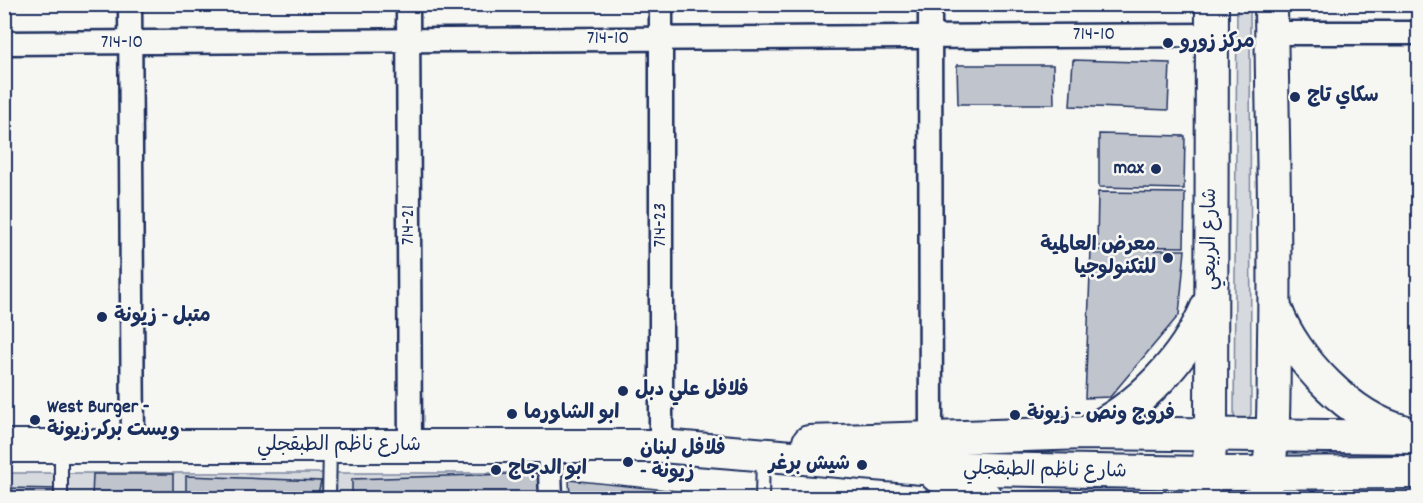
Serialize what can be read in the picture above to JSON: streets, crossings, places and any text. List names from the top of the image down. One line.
{"streets":{"main road":["شارع الربيعي","شارع ناظم الطبقجلي"],"street":["714-10","714-21","714-23"]},"crossings":[["714-10","714-21"],["714-10","714-23"],["714-10","شارع الربيعي"],["714-21","شارع ناظم الطبقجلي"],["714-23","شارع ناظم الطبقجلي"],["شارع الربيعي","شارع ناظم الطبقجلي"]],"places":["مركز زورو","سكاي تاج","max","معرض العالمية للتكنولوجيا","متبل - زيونة","فلافل علي دبل","ابو الشاورما","فروج ونص - زيونة","West Burger - ويست بركر زيونة","فلافل لبنان - زيونة","شيش برغر","ابو الدجاج"]}
